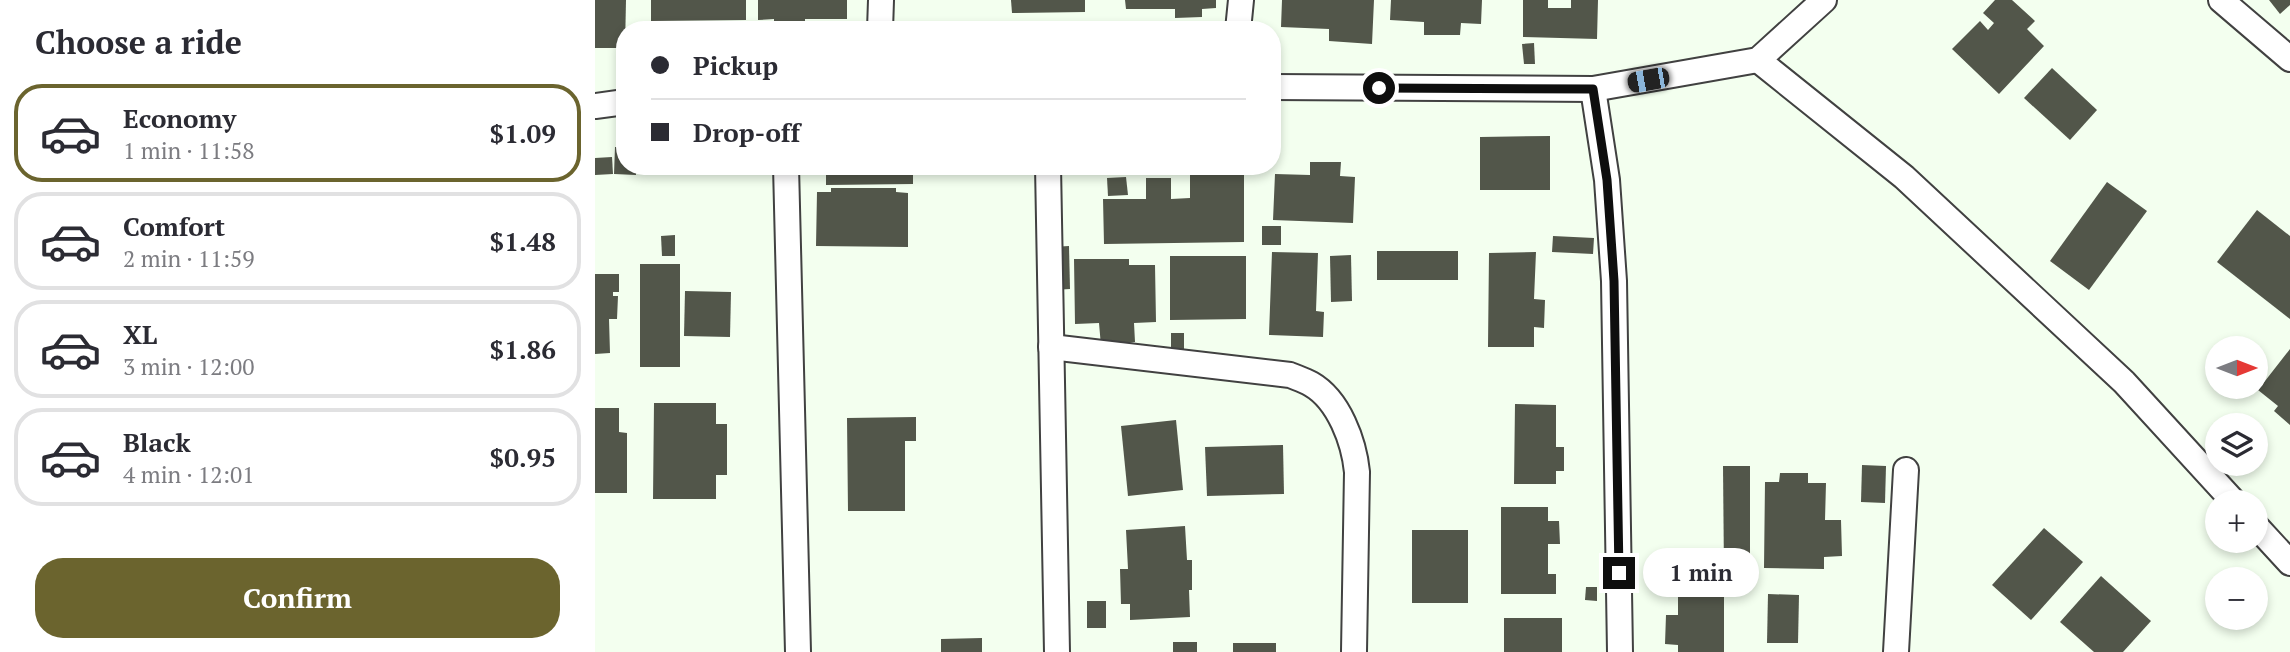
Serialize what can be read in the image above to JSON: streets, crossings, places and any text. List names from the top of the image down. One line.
{"north":"right","page":{"heading":"Choose a ride","banner":["Pickup","Drop-off"],"list":[{"name":"Economy","note":"1 min · 11:58","value":"$1.09"},{"name":"Comfort","note":"2 min · 11:59","value":"$1.48"},{"name":"XL","note":"3 min · 12:00","value":"$1.86"},{"name":"Black","note":"4 min · 12:01","value":"$0.95"}],"map_buttons":["+","−"],"buttons":"Confirm","bubble":"1 min"}}
